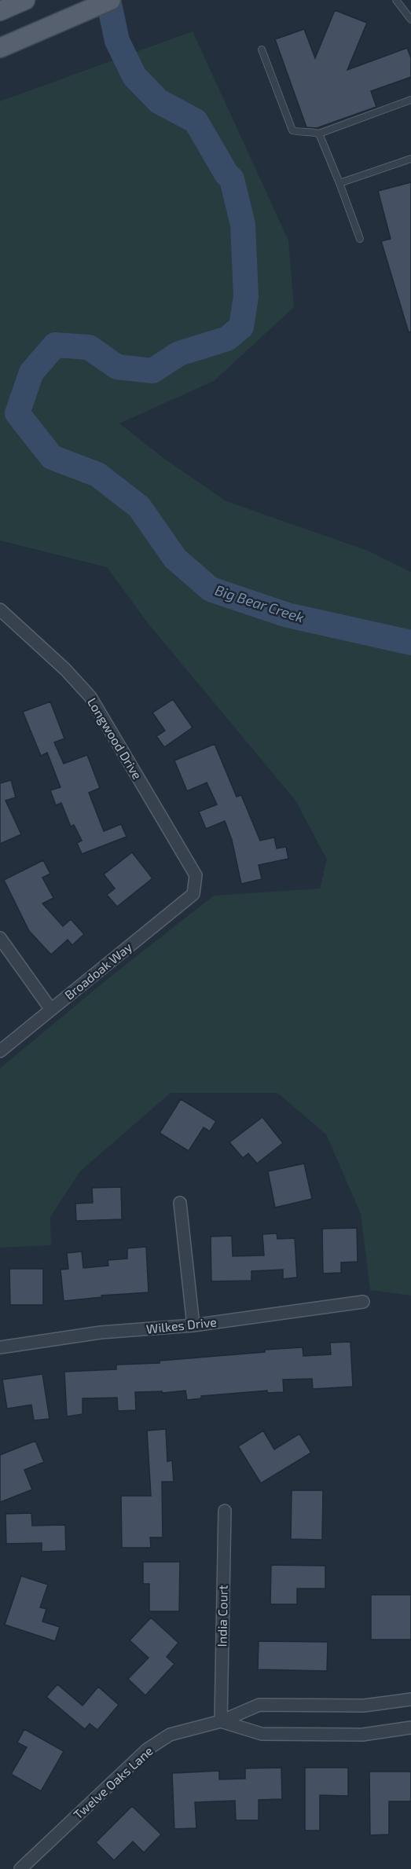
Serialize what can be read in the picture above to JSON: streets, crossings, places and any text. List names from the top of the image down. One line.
{"streets":{"street":["Longwood Drive","Broadoak Way","Wilkes Drive","India Court","Twelve Oaks Lane"]},"crossings":[["Longwood Drive","Broadoak Way"],["India Court","Twelve Oaks Lane"]],"water":["Big Bear Creek"]}
